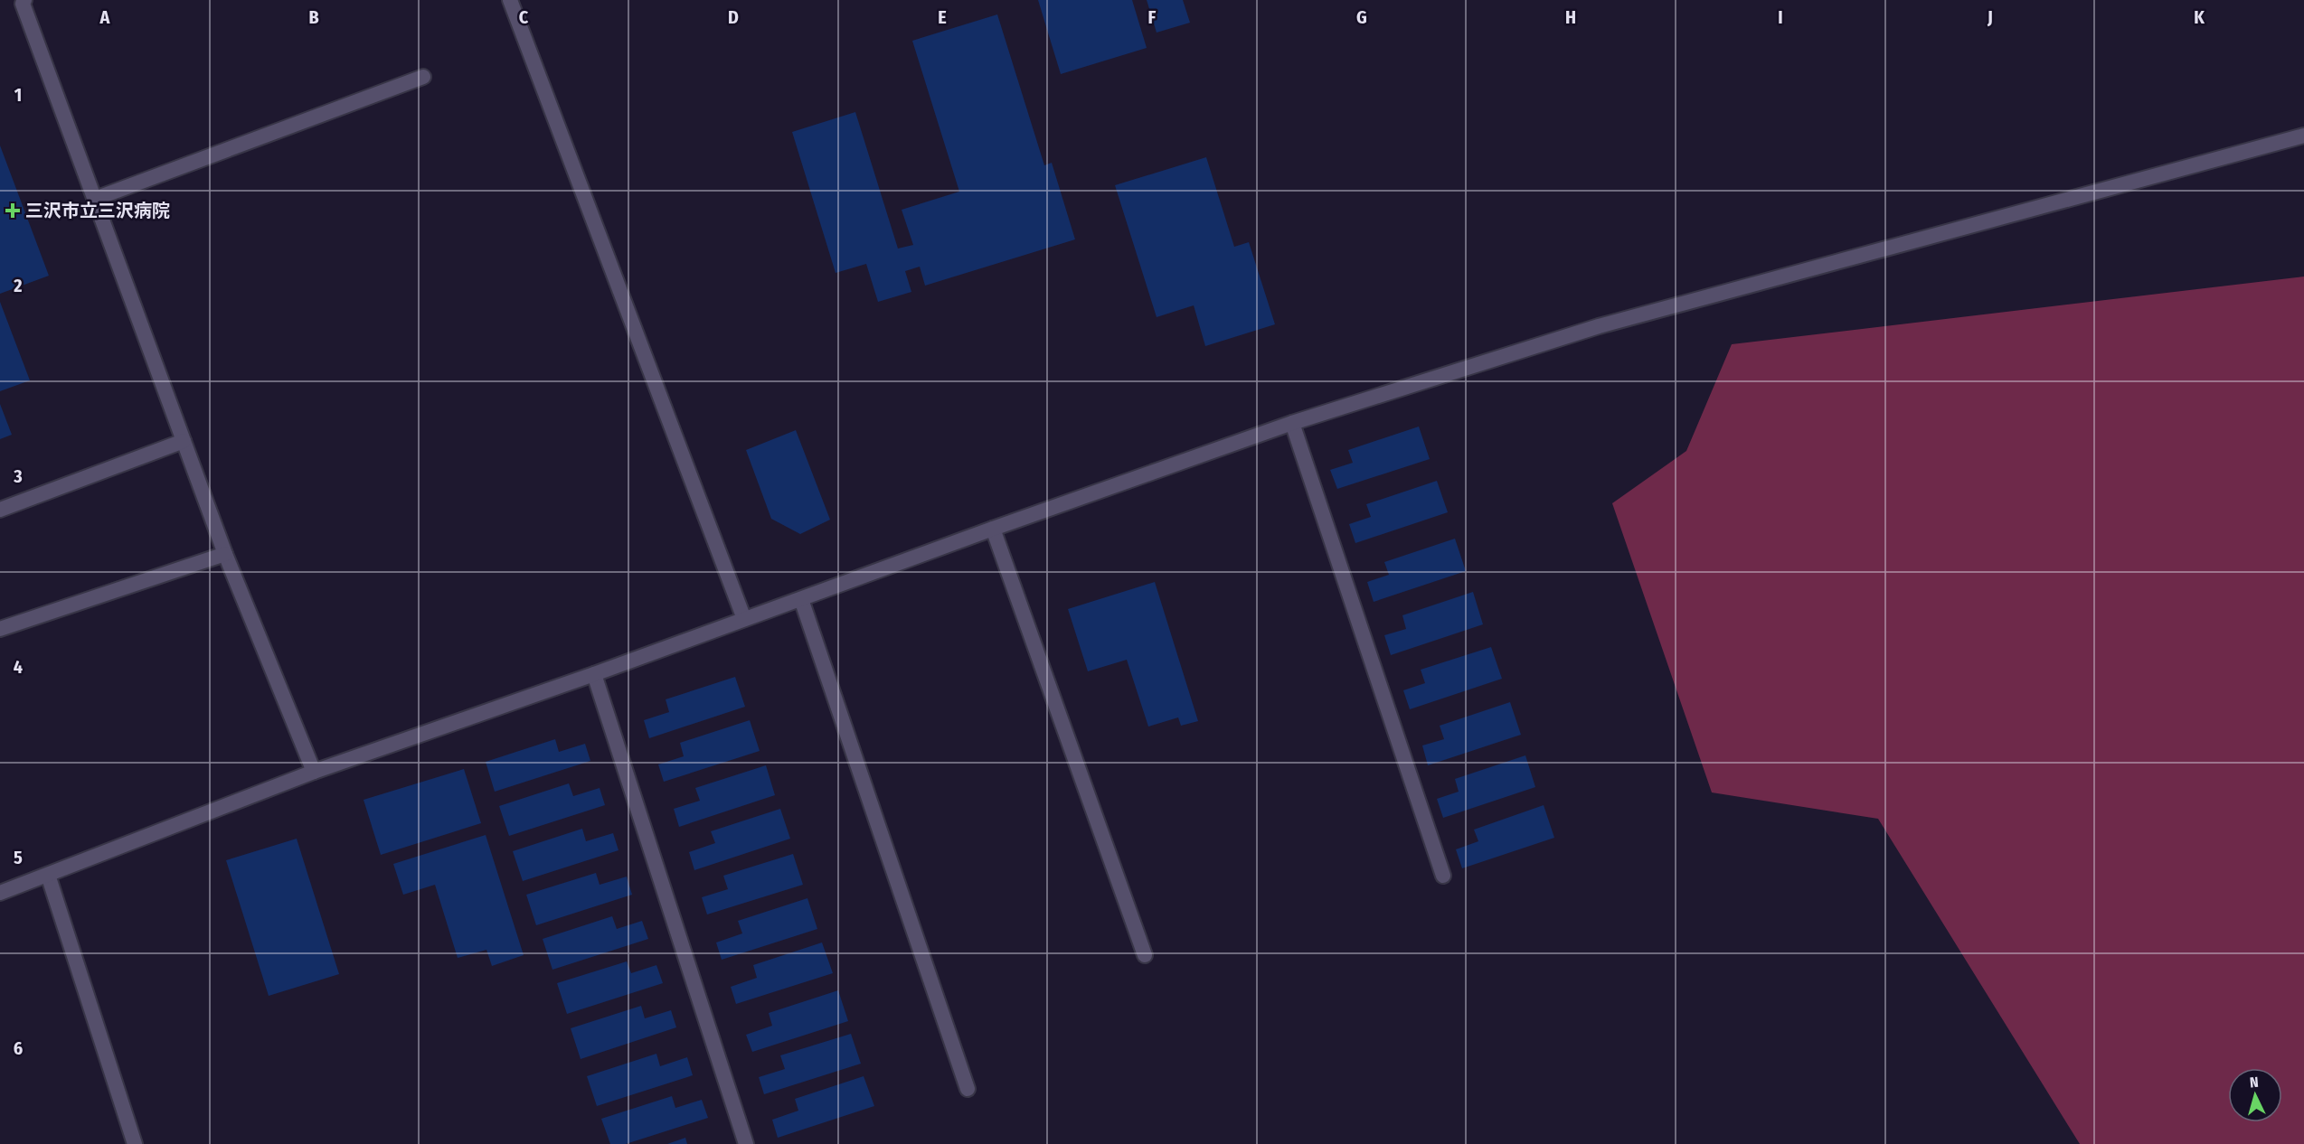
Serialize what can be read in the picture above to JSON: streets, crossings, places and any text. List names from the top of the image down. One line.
{"places":{"health":["三沢市立三沢病院"]},"north":"top","grid":{"columns":["A","B","C","D","E","F","G","H","I","J","K"],"rows":["1","2","3","4","5","6"]}}
